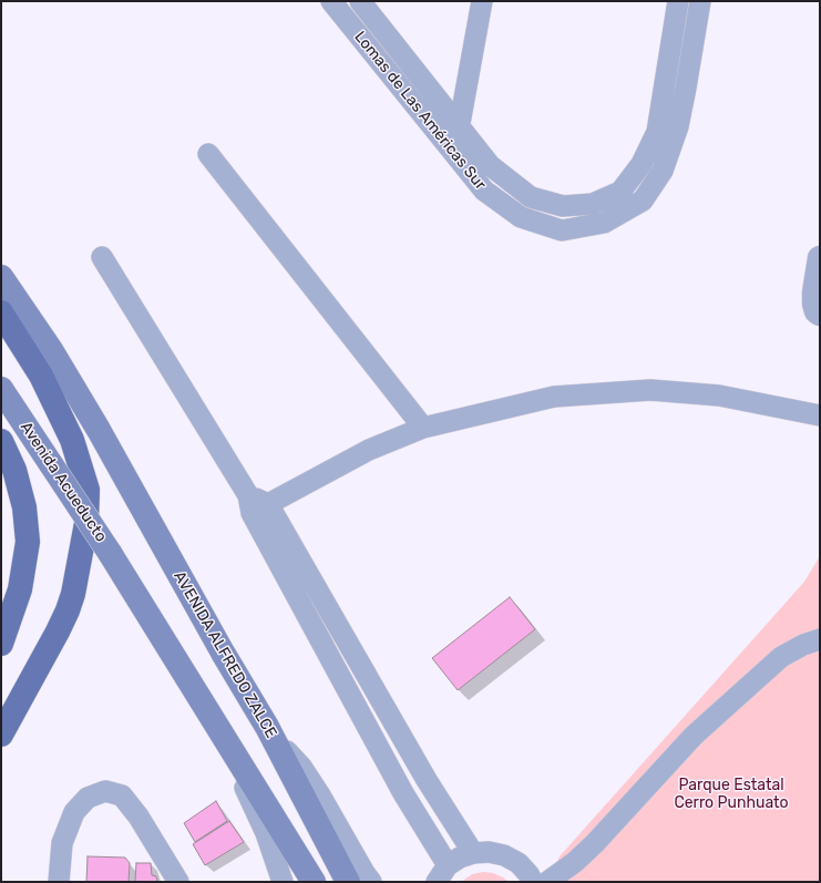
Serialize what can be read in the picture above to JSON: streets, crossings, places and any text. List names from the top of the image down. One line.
{"streets":{"main road":["Avenida Acueducto","AVENIDA ALFREDO ZALCE"],"street":["Lomas de Las Américas Sur"]},"parks":["Parque Estatal Cerro Punhuato"]}
